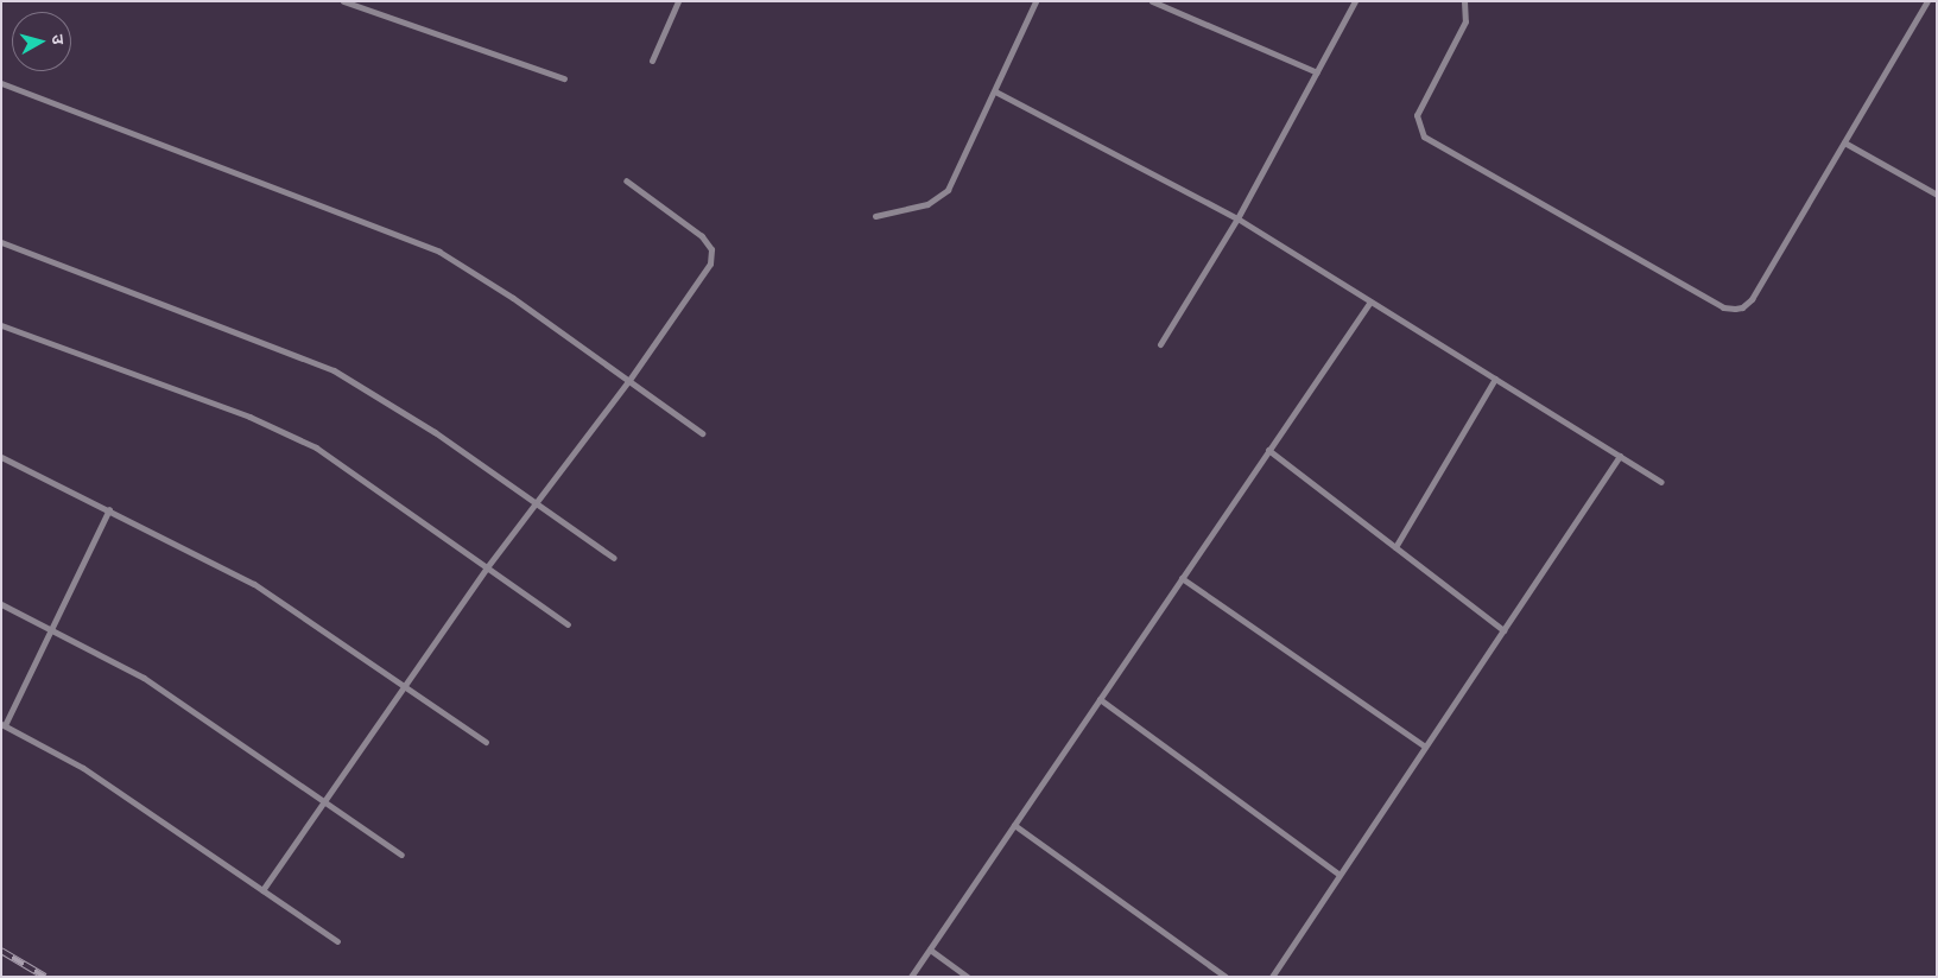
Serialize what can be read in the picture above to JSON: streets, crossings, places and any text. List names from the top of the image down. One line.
{"north":"right"}
